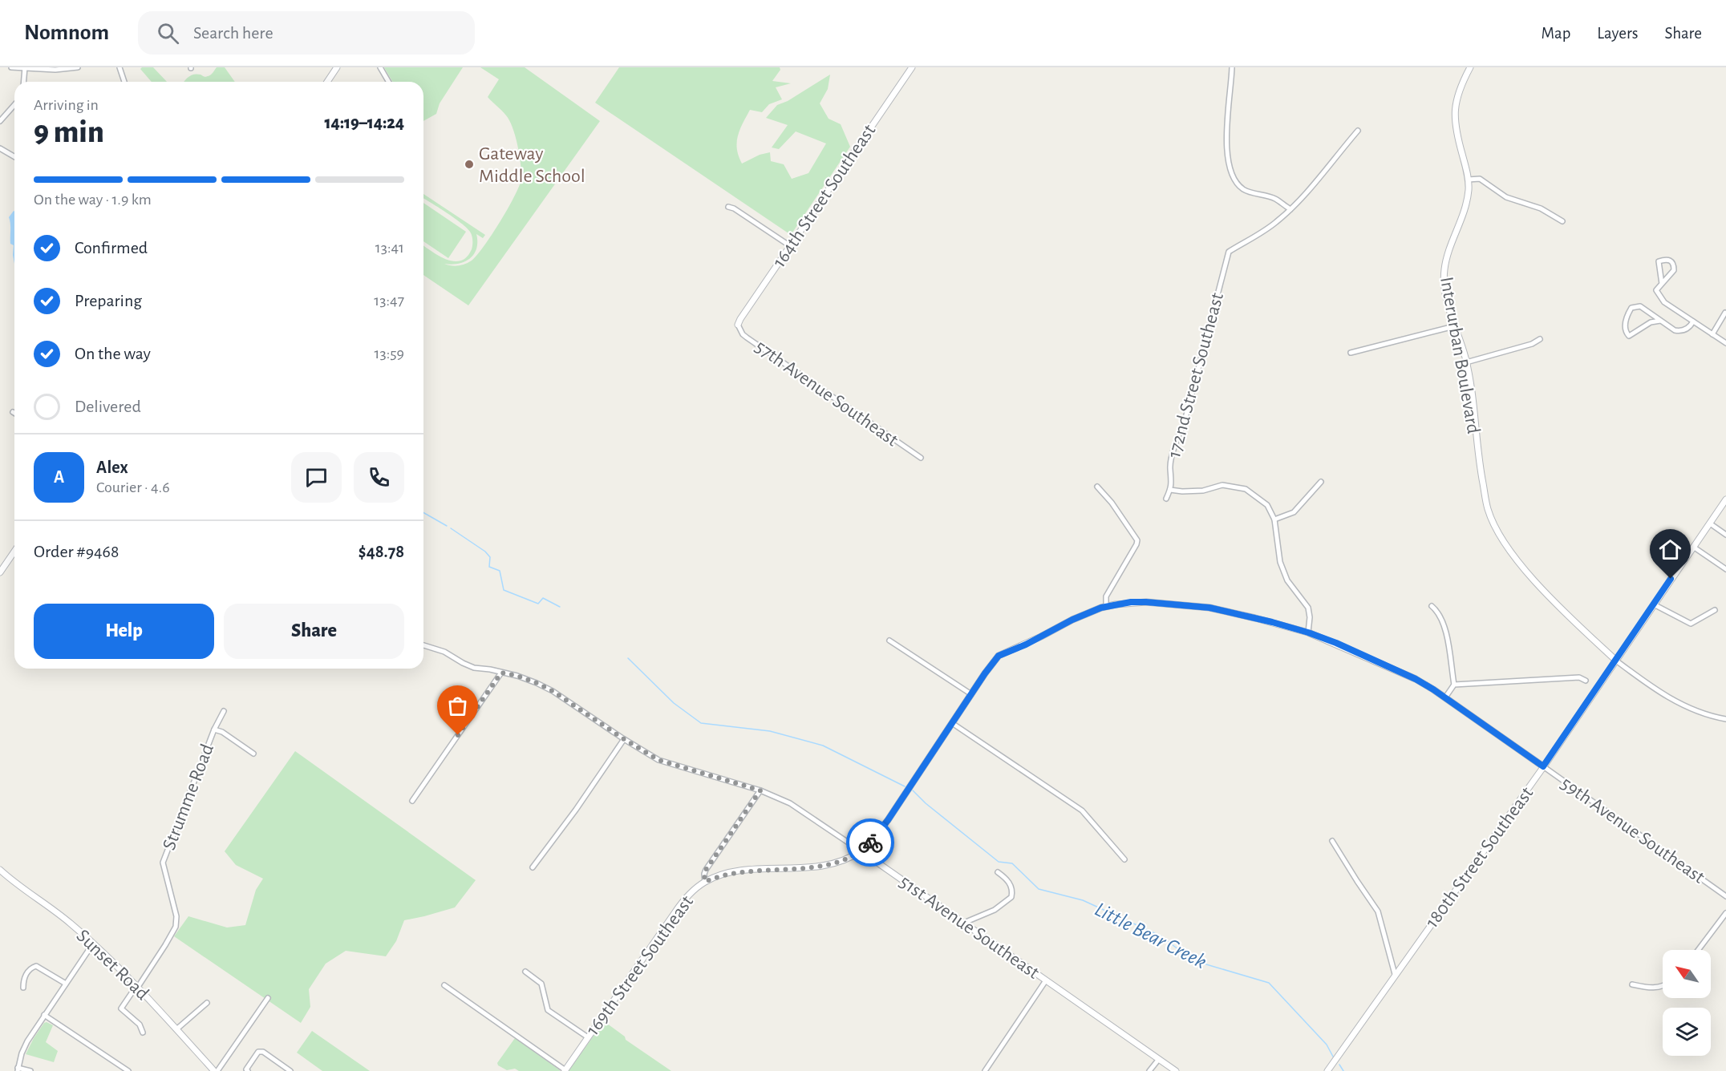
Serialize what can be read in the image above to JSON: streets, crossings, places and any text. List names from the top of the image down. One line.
{"streets":{"street":["164th Street Southeast","Interurban Boulevard","172nd Street Southeast","57th Avenue Southeast","Strumme Road","59th Avenue Southeast","180th Street Southeast","51st Avenue Southeast","Sunset Road","169th Street Southeast"]},"crossings":[["164th Street Southeast","57th Avenue Southeast"],["Interurban Boulevard","180th Street Southeast"],["Strumme Road","Sunset Road"],["59th Avenue Southeast","180th Street Southeast"],["59th Avenue Southeast","51st Avenue Southeast"],["51st Avenue Southeast","169th Street Southeast"]],"water":["Little Bear Creek"],"places":["Gateway Middle School"],"north":"top left","page":{"header":"Nomnom","search":"Search here","nav":["Map","Layers","Share"],"heading":["9 min","Arriving in","14:19–14:24"],"panel":["Alex","Courier · 4.6","Order #9468","$48.78"],"bar":"On the way · 1.9 km","list":[["Confirmed","13:41"],["Preparing","13:47"],["On the way","13:59"],"Delivered"],"round":"A","buttons":["Help","Share"]}}
